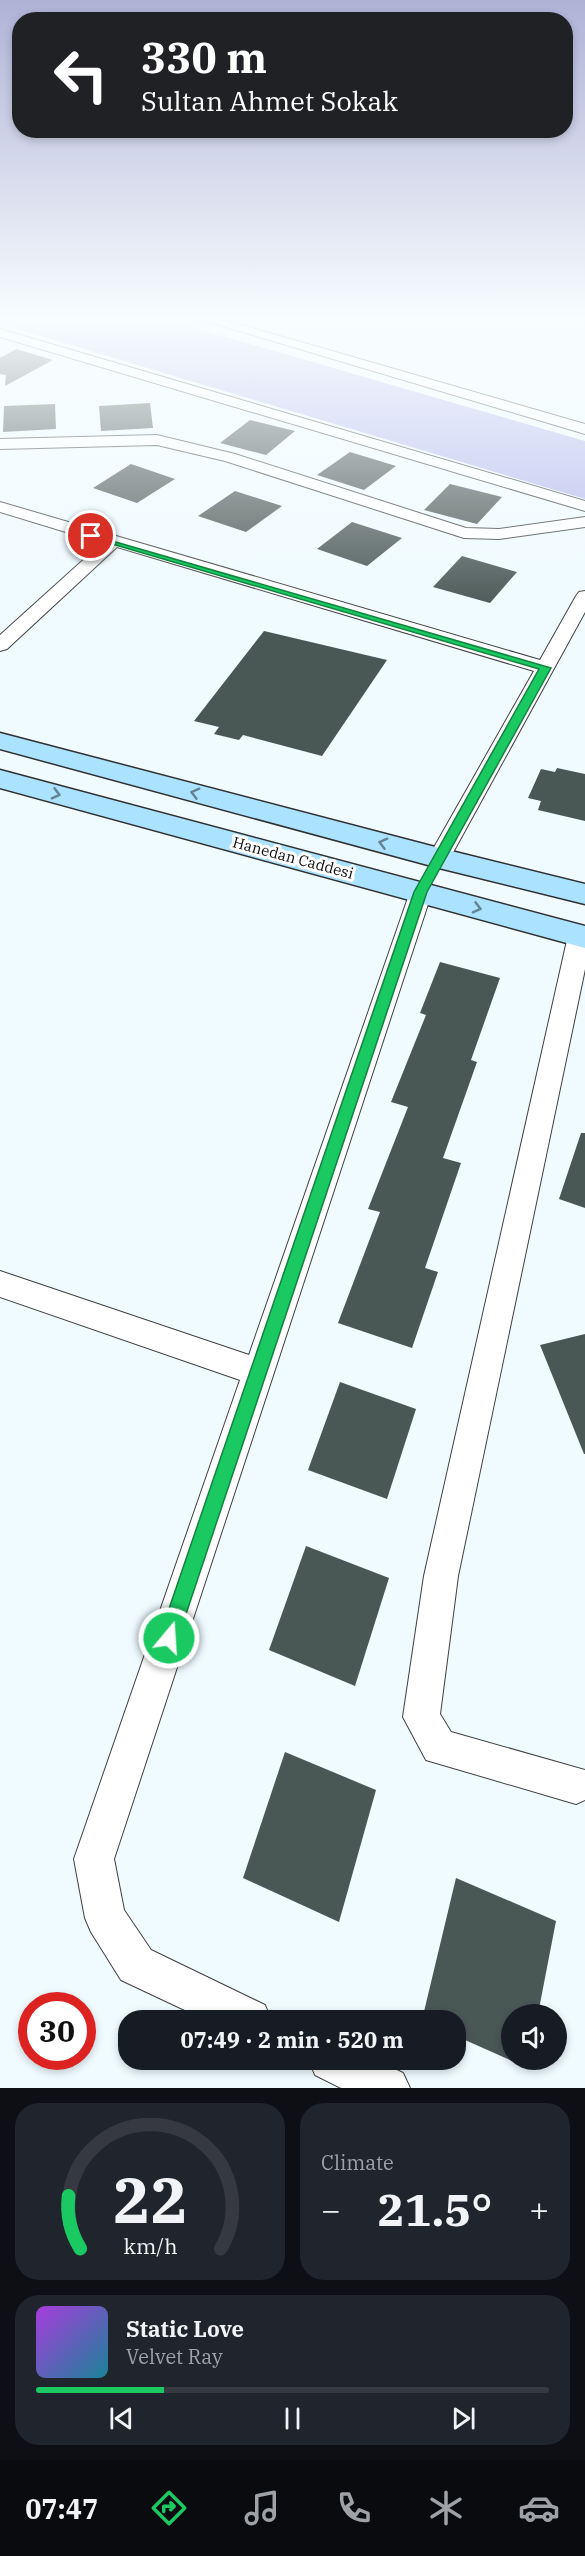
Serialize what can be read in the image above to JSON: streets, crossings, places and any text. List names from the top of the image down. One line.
{"streets":{"street":["Hanedan Caddesi"]},"page":{"turn":["330 m","Sultan Ahmet Sokak"],"limit":"30","trip":"07:49 · 2 min · 520 m","tile":"Climate","heat":["−","21.5°","+"],"song":["Static Love","Velvet Ray"],"tabs":"07:47","gauge":["22","km/h"]}}
